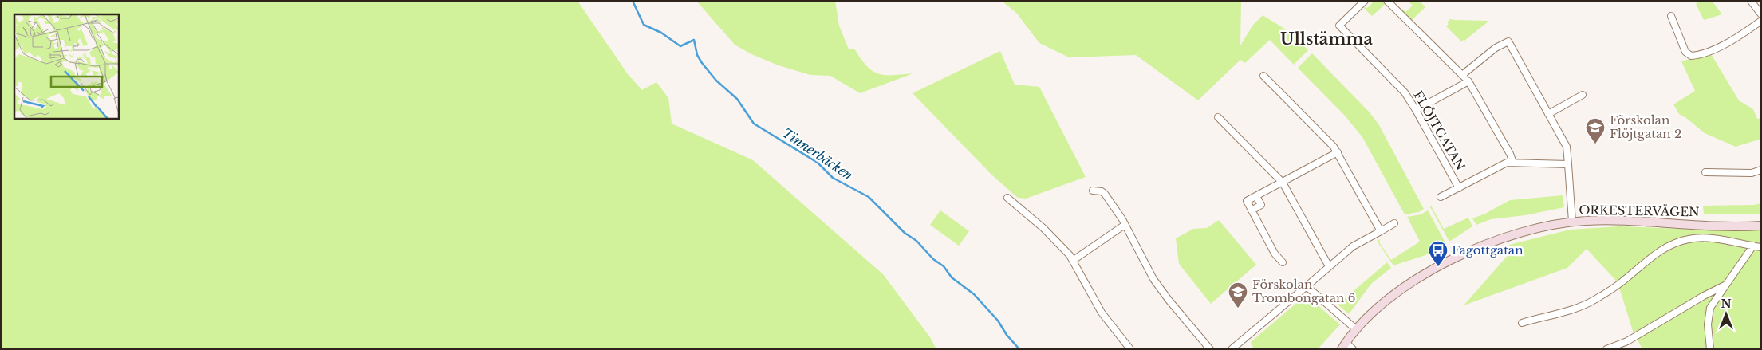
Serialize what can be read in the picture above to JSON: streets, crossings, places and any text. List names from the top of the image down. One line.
{"streets":{"street":["FLÖJTGATAN","ORKESTERVÄGEN"]},"districts":["Ullstämma"],"water":["Tinnerbäcken"],"places":{"school or university":["Förskolan Flöjtgatan 2","Förskolan Trombongatan 6"],"bus stop":["Fagottgatan"]},"north":"top"}
